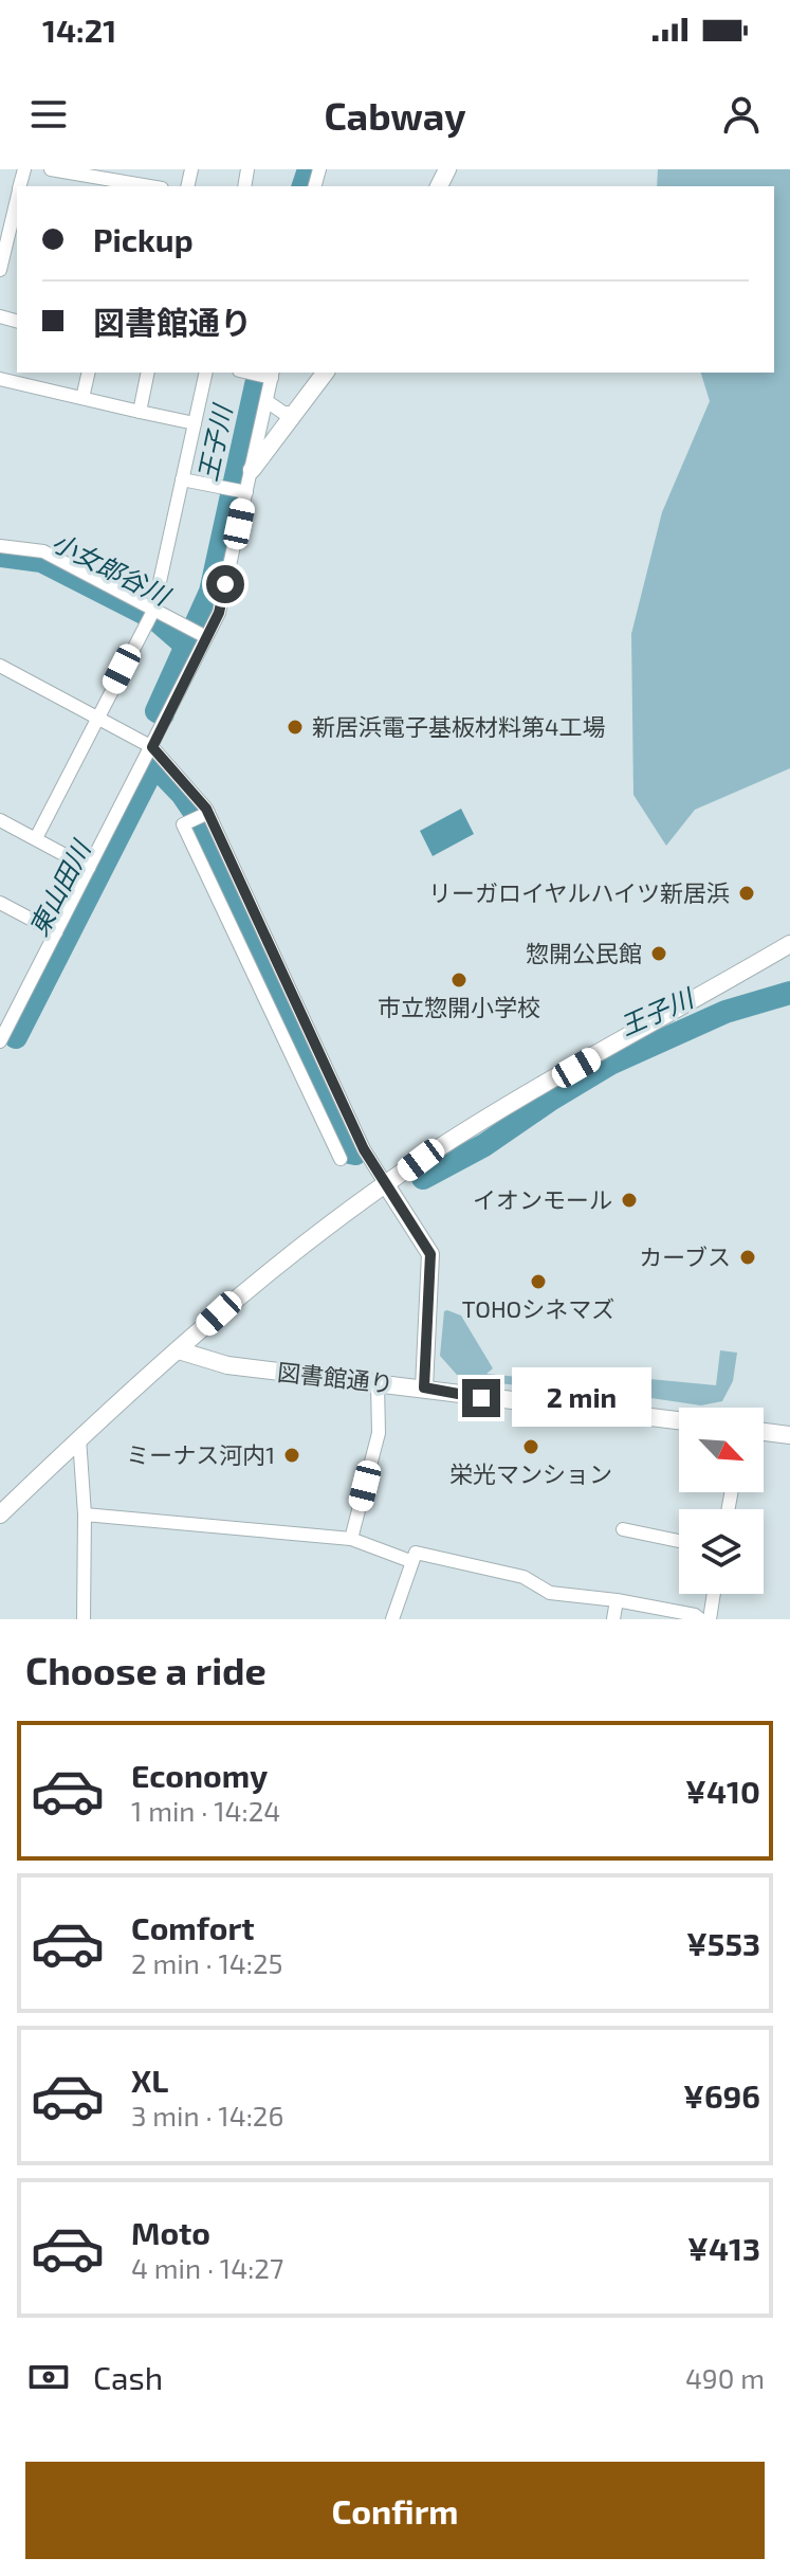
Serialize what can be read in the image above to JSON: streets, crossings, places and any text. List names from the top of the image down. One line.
{"streets":{"street":["図書館通り"]},"water":["王子川","小女郎谷川","東山田川"],"places":["新居浜電子基板材料第4工場","リーガロイヤルハイツ新居浜","惣開公民館","市立惣開小学校","イオンモール","カーブス","TOHOシネマズ","栄光マンション","ミーナス河内1"],"north":"bottom right","page":{"status":"14:21","header":"Cabway","banner":["Pickup","図書館通り"],"bubble":"2 min","heading":"Choose a ride","list":[{"name":"Economy","note":"1 min · 14:24","value":"¥410"},{"name":"Comfort","note":"2 min · 14:25","value":"¥553"},{"name":"XL","note":"3 min · 14:26","value":"¥696"},{"name":"Moto","note":"4 min · 14:27","value":"¥413"}],"pay":["Cash","490 m"],"buttons":"Confirm"}}
